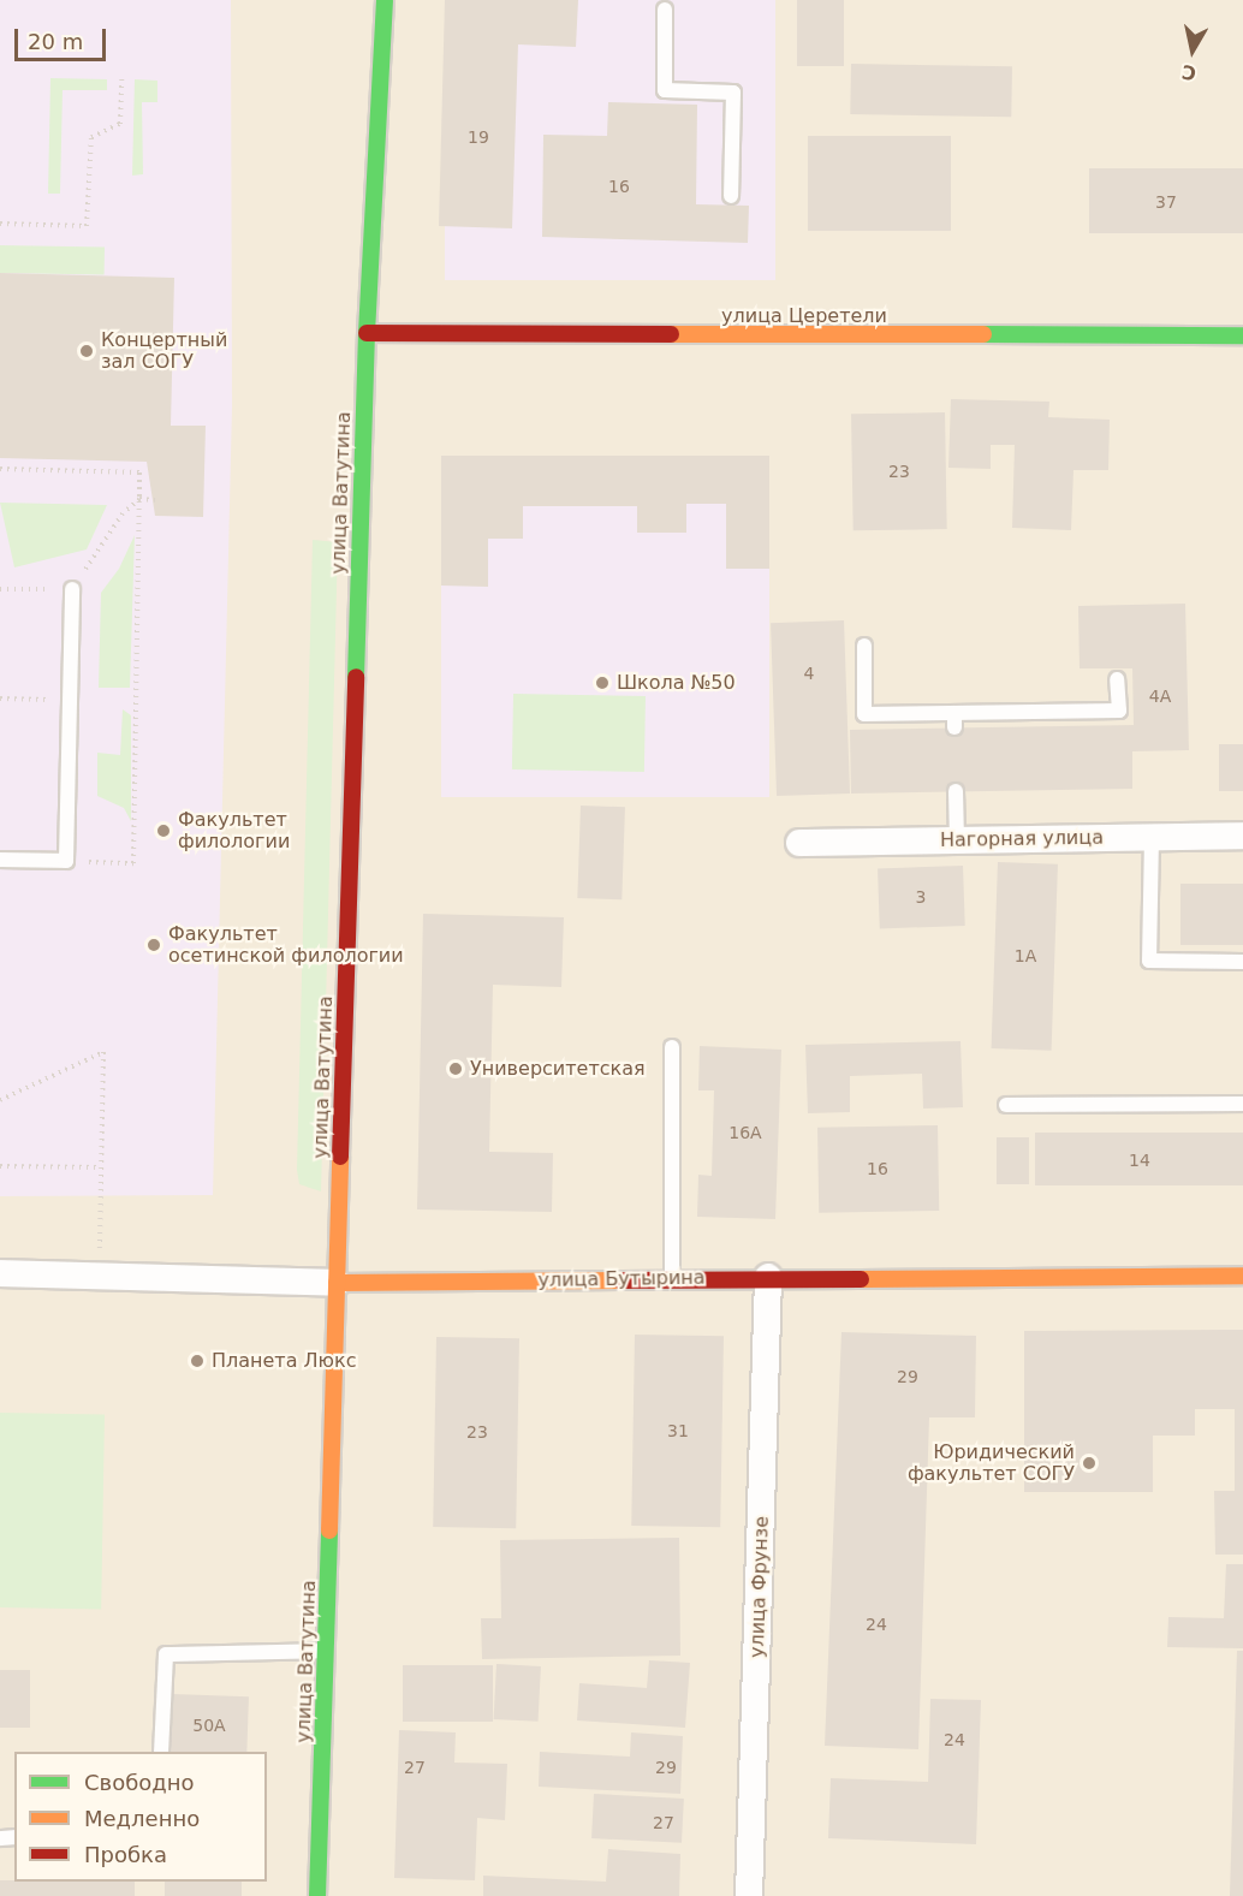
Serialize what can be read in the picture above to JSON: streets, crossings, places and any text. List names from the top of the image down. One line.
{"streets":{"main road":["улица Церетели","улица Ватутина","улица Бутырина"],"street":["Нагорная улица","улица Фрунзе"]},"crossings":[["улица Церетели","улица Ватутина"],["улица Ватутина","улица Бутырина"],["улица Бутырина","улица Фрунзе"]],"places":["Концертный зал СОГУ","Школа №50","Факультет филологии","Факультет осетинской филологии","Университетская","Планета Люкс","Юридический факультет СОГУ"],"house_numbers":["19","16","37","23","4","4А","3","1А","16А","14","16","29","31","23","24","50А","24","27","29","27"],"legend":["Свободно","Медленно","Пробка"],"scale_bar":"20 m","north":"bottom"}
